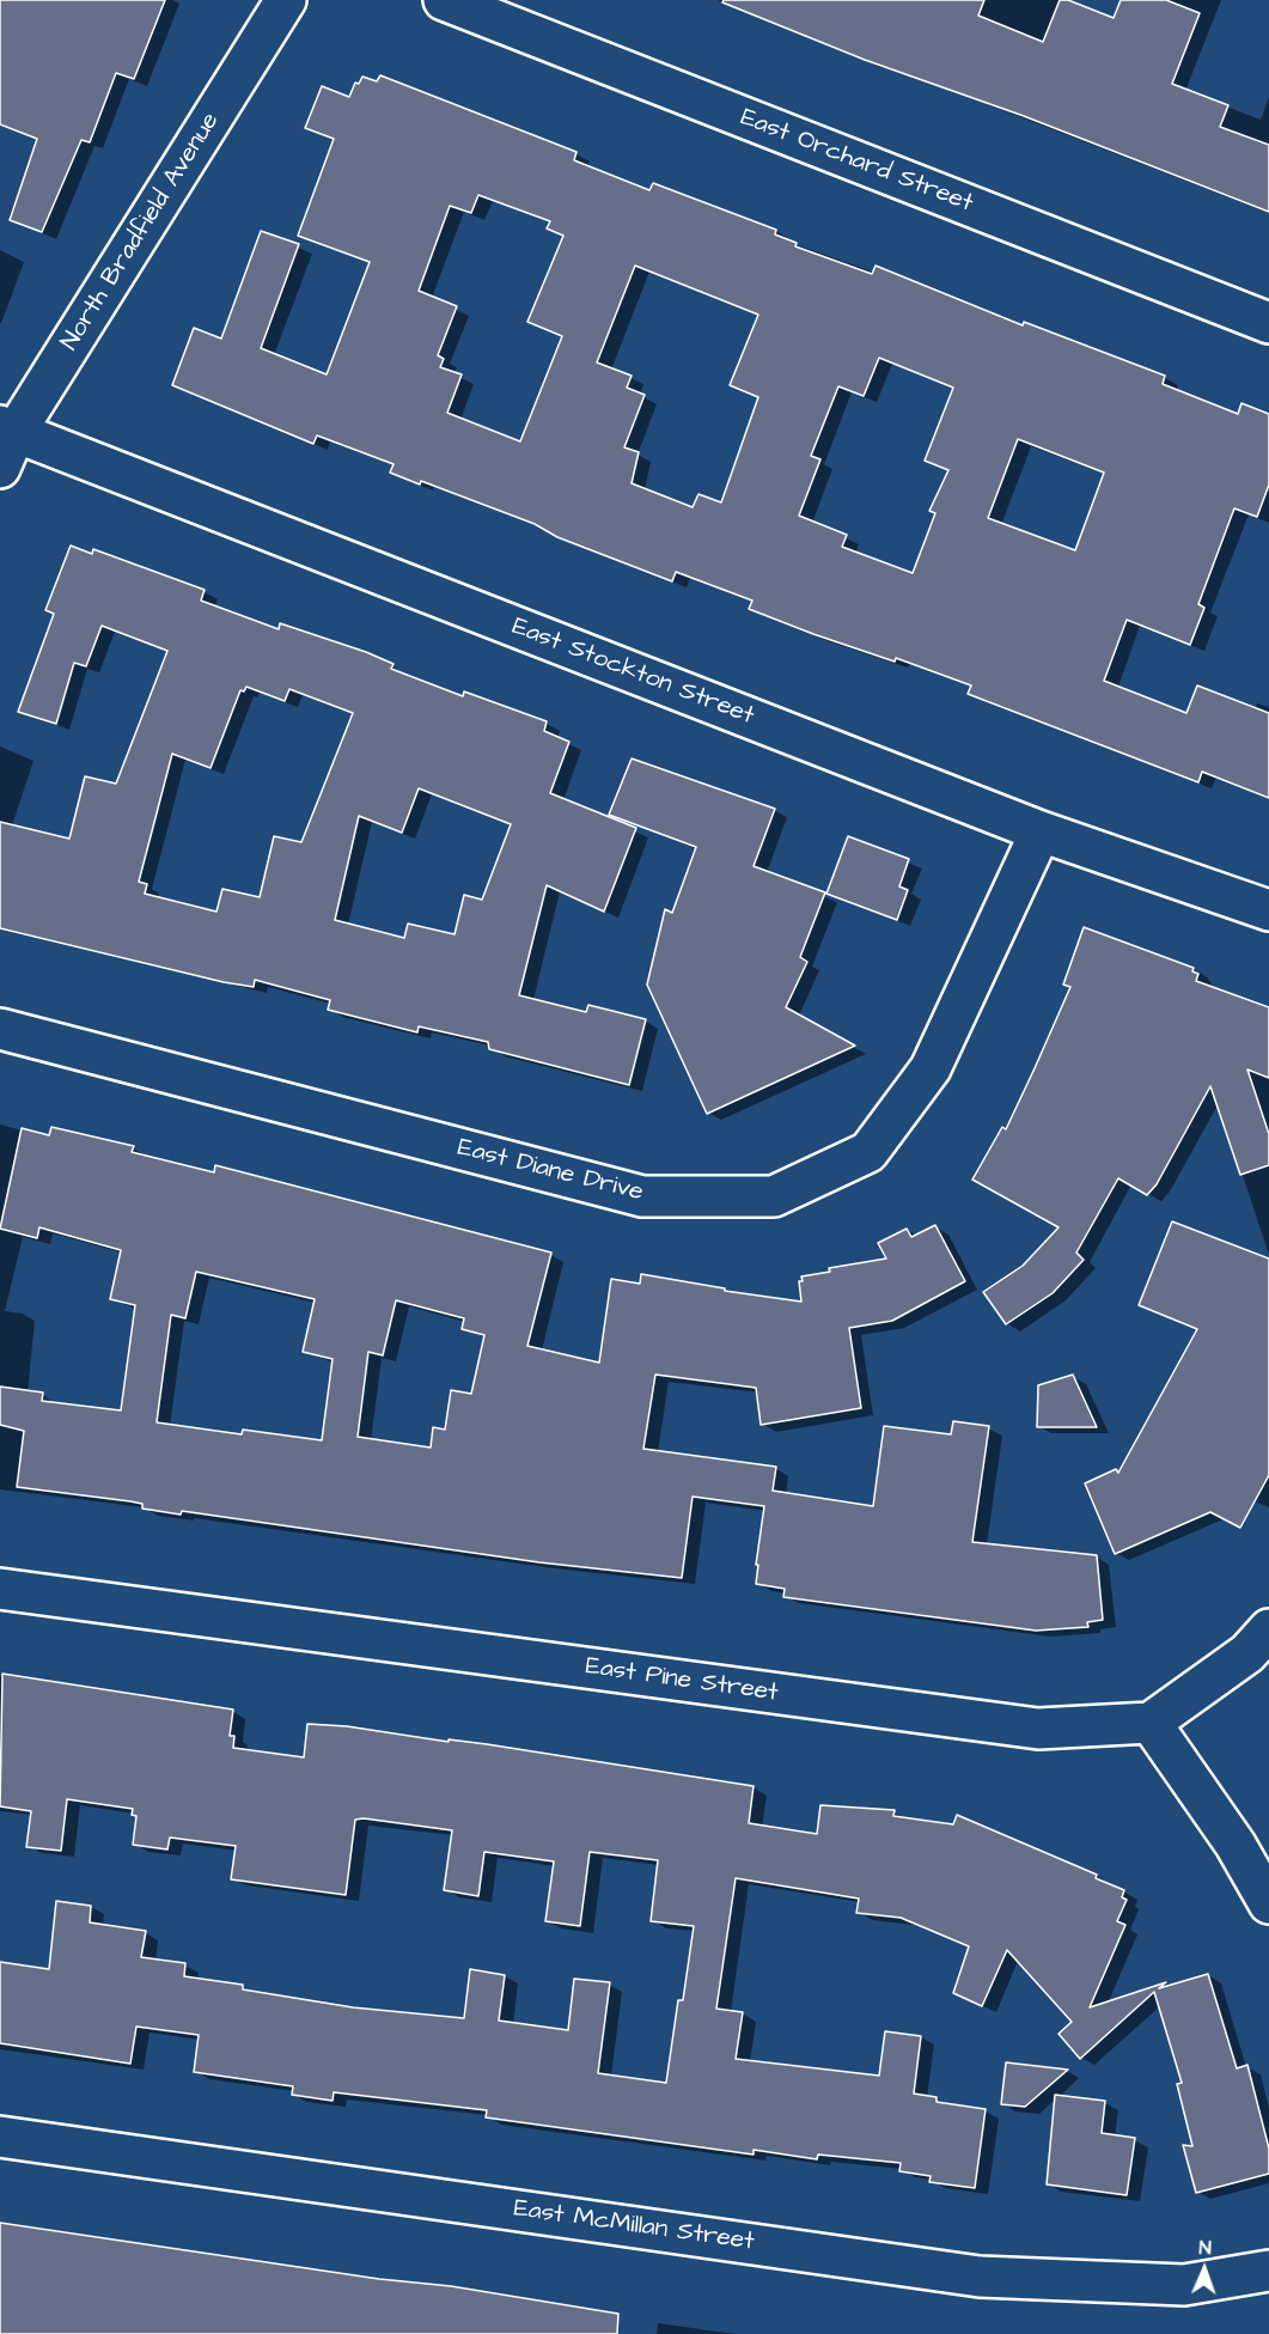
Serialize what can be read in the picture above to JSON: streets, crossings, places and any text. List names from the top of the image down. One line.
{"streets":{"street":["East Orchard Street","North Bradfield Avenue","East Stockton Street","East Diane Drive","East Pine Street","East McMillan Street"]},"crossings":[["North Bradfield Avenue","East Stockton Street"],["East Stockton Street","East Diane Drive"]],"north":"top"}
